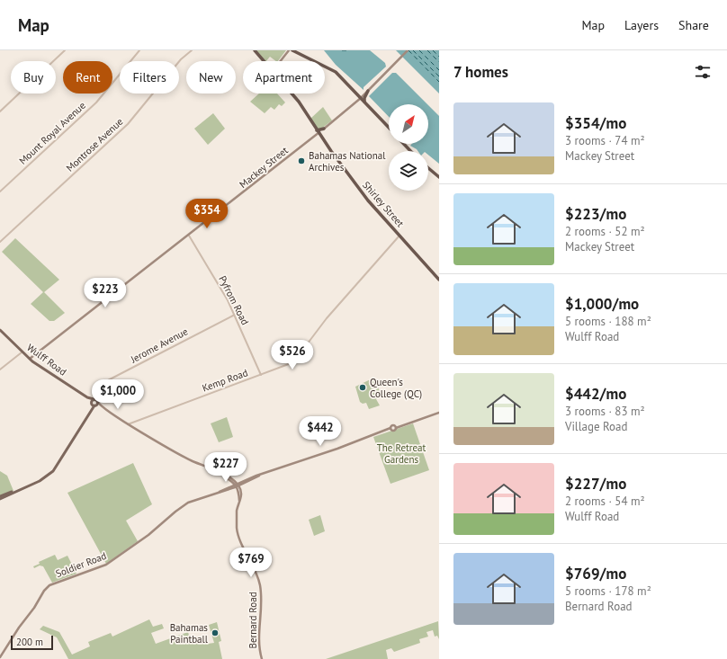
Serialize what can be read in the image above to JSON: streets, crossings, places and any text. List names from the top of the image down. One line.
{"streets":{"highway":["Shirley Street"],"main road":["Mackey Street","Wulff Road","Soldier Road","Bernard Road"],"street":["Mount Royal Avenue","Montrose Avenue","Pyfrom Road","Jerome Avenue","Kemp Road"]},"crossings":[["Mackey Street","Shirley Street"],["Mackey Street","Pyfrom Road"],["Mackey Street","Wulff Road"],["Shirley Street","Kemp Road"],["Pyfrom Road","Jerome Avenue"],["Pyfrom Road","Kemp Road"],["Jerome Avenue","Wulff Road"],["Soldier Road","Bernard Road"]],"parks":["The Retreat Gardens"],"places":["Bahamas National Archives","Queen's College (QC)","Bahamas Paintball"],"scale_bar":"200 m","north":"top right","page":{"header":"Map","nav":["Map","Layers","Share"],"heading":"7 homes","chip":["Buy","Rent","Filters","New","Apartment"],"list":[{"name":"$354/mo","note":"3 rooms · 74 m² · Mackey Street"},{"name":"$223/mo","note":"2 rooms · 52 m² · Mackey Street"},{"name":"$1,000/mo","note":"5 rooms · 188 m² · Wulff Road"},{"name":"$442/mo","note":"3 rooms · 83 m² · Village Road"},{"name":"$227/mo","note":"2 rooms · 54 m² · Wulff Road"},{"name":"$769/mo","note":"5 rooms · 178 m² · Bernard Road"}],"price":["$354","$223","$526","$1,000","$442","$227","$769"],"scale":"200 m"}}
